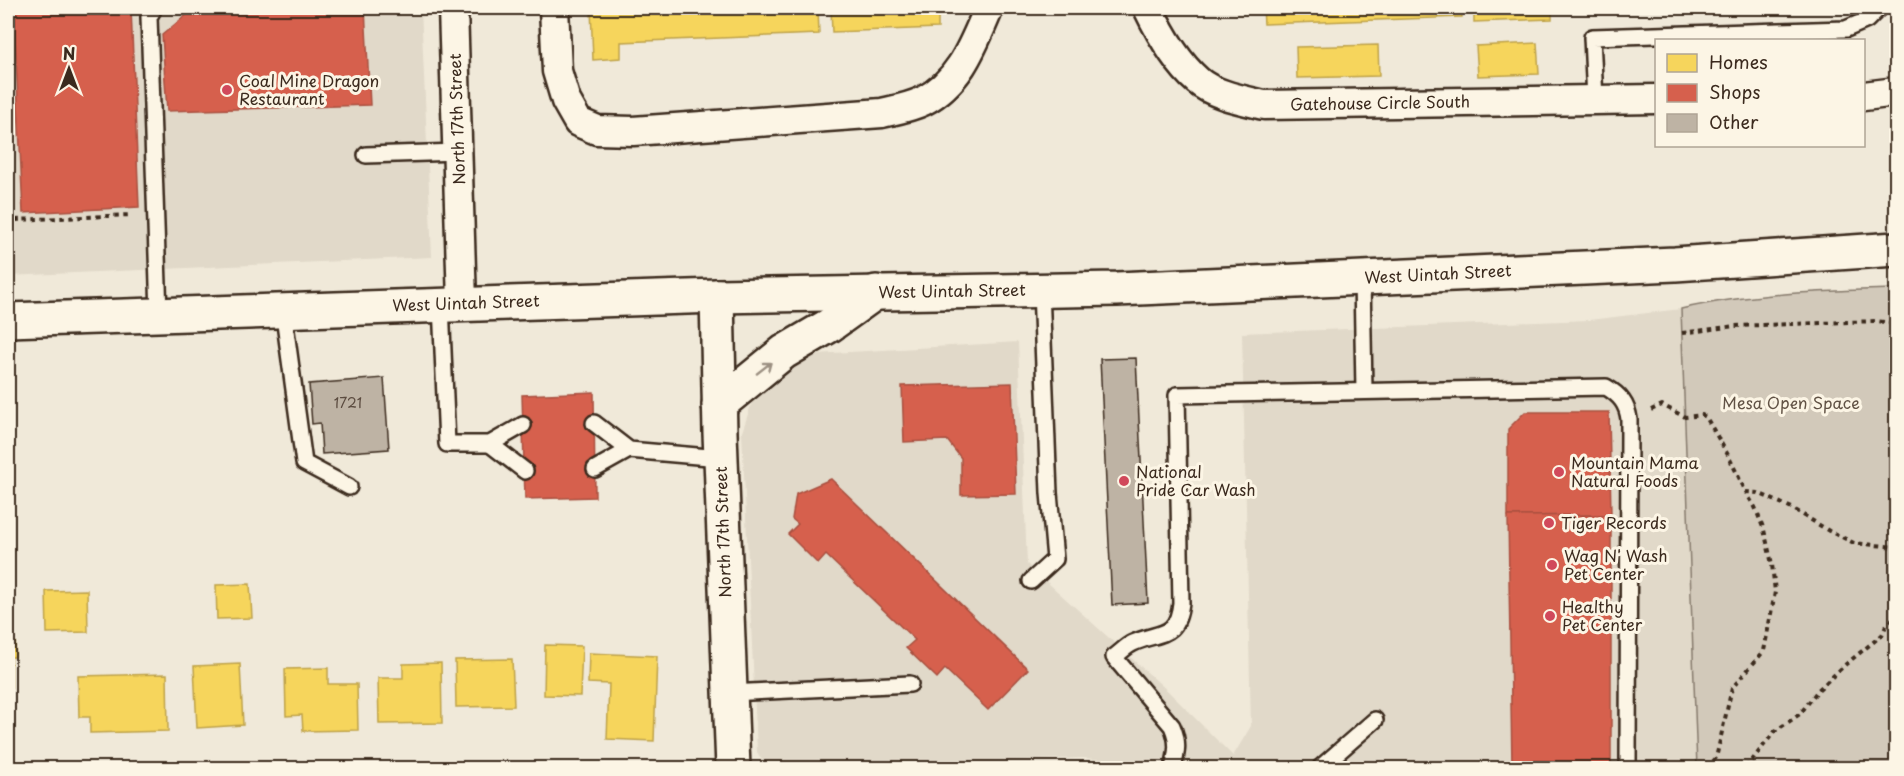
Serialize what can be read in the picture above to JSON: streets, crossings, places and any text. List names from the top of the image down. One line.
{"streets":{"main road":["North 17th Street","West Uintah Street"],"street":["Gatehouse Circle South"]},"crossings":[["North 17th Street","West Uintah Street"]],"parks":["Mesa Open Space"],"places":["Coal Mine Dragon Restaurant","Mountain Mama Natural Foods","National Pride Car Wash","Tiger Records","Wag N' Wash Pet Center","Healthy Pet Center"],"house_numbers":["1721"],"legend":["Homes","Shops","Other"],"north":"top"}
